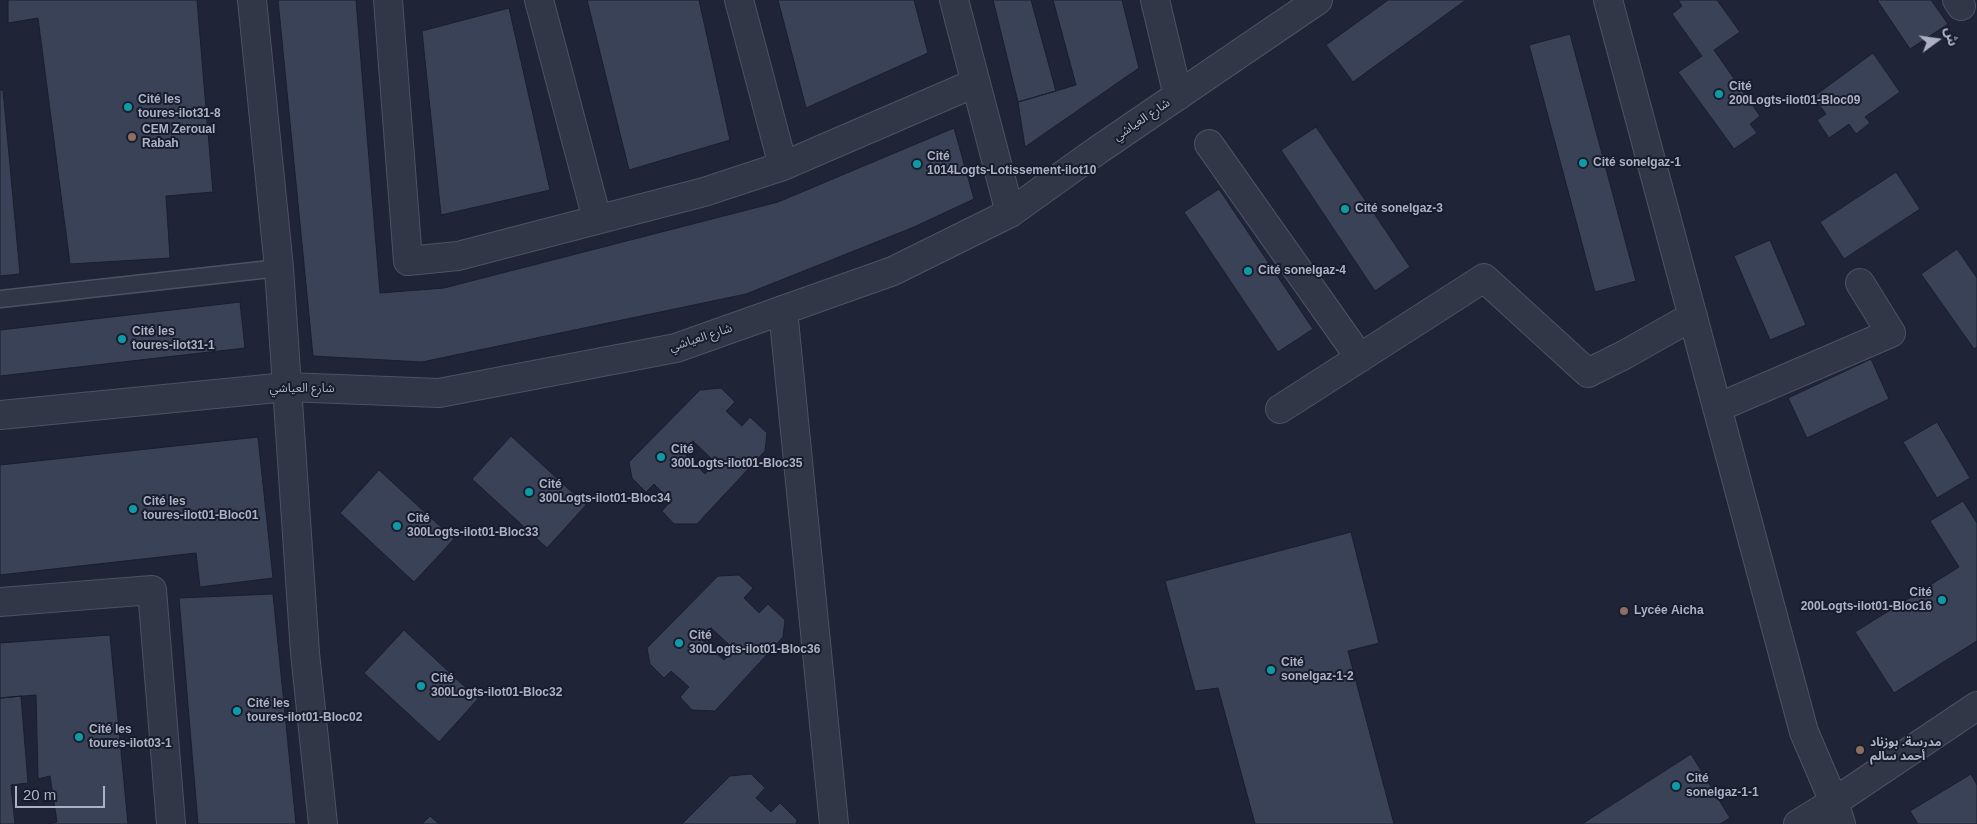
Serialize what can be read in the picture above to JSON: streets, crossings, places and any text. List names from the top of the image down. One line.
{"streets":{"street":["شارع العياشي"]},"places":["Cité 200Logts-ilot01-Bloc09","Cité les toures-ilot31-8","CEM Zeroual Rabah","Cité sonelgaz-1","Cité 1014Logts-Lotissement-ilot10","Cité sonelgaz-3","Cité sonelgaz-4","Cité les toures-ilot31-1","Cité 300Logts-ilot01-Bloc35","Cité 300Logts-ilot01-Bloc34","Cité les toures-ilot01-Bloc01","Cité 300Logts-ilot01-Bloc33","Cité 200Logts-ilot01-Bloc16","Lycée Aicha","Cité 300Logts-ilot01-Bloc36","Cité sonelgaz-1-2","Cité 300Logts-ilot01-Bloc32","Cité les toures-ilot01-Bloc02","Cité les toures-ilot03-1","مدرسة. بوزناد أحمد سالم","Cité sonelgaz-1-1"],"scale_bar":"20 m","north":"right"}
